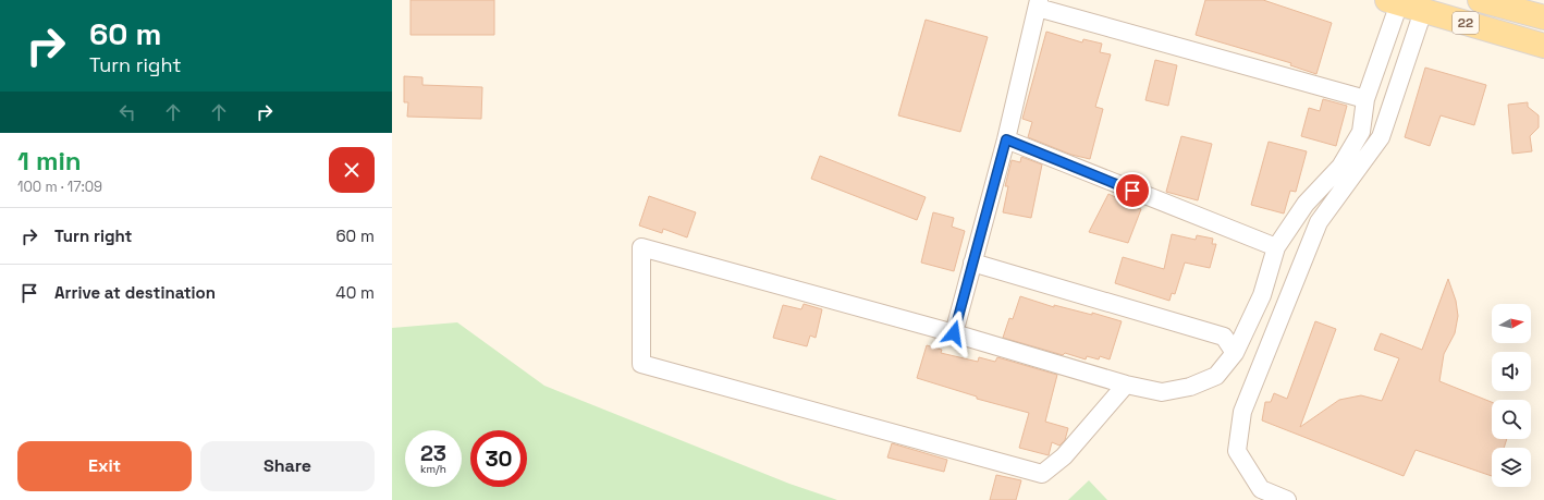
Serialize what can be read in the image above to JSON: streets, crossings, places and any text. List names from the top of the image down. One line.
{"streets":{"main road":["22"]},"north":"right","page":{"turn":["60 m","Turn right"],"heading":["1 min","100 m · 17:09"],"list":[{"name":"Turn right","value":"60 m"},{"name":"Arrive at destination","value":"40 m"}],"speed":"23 km/h","limit":"30","buttons":["Exit","Share"]}}
